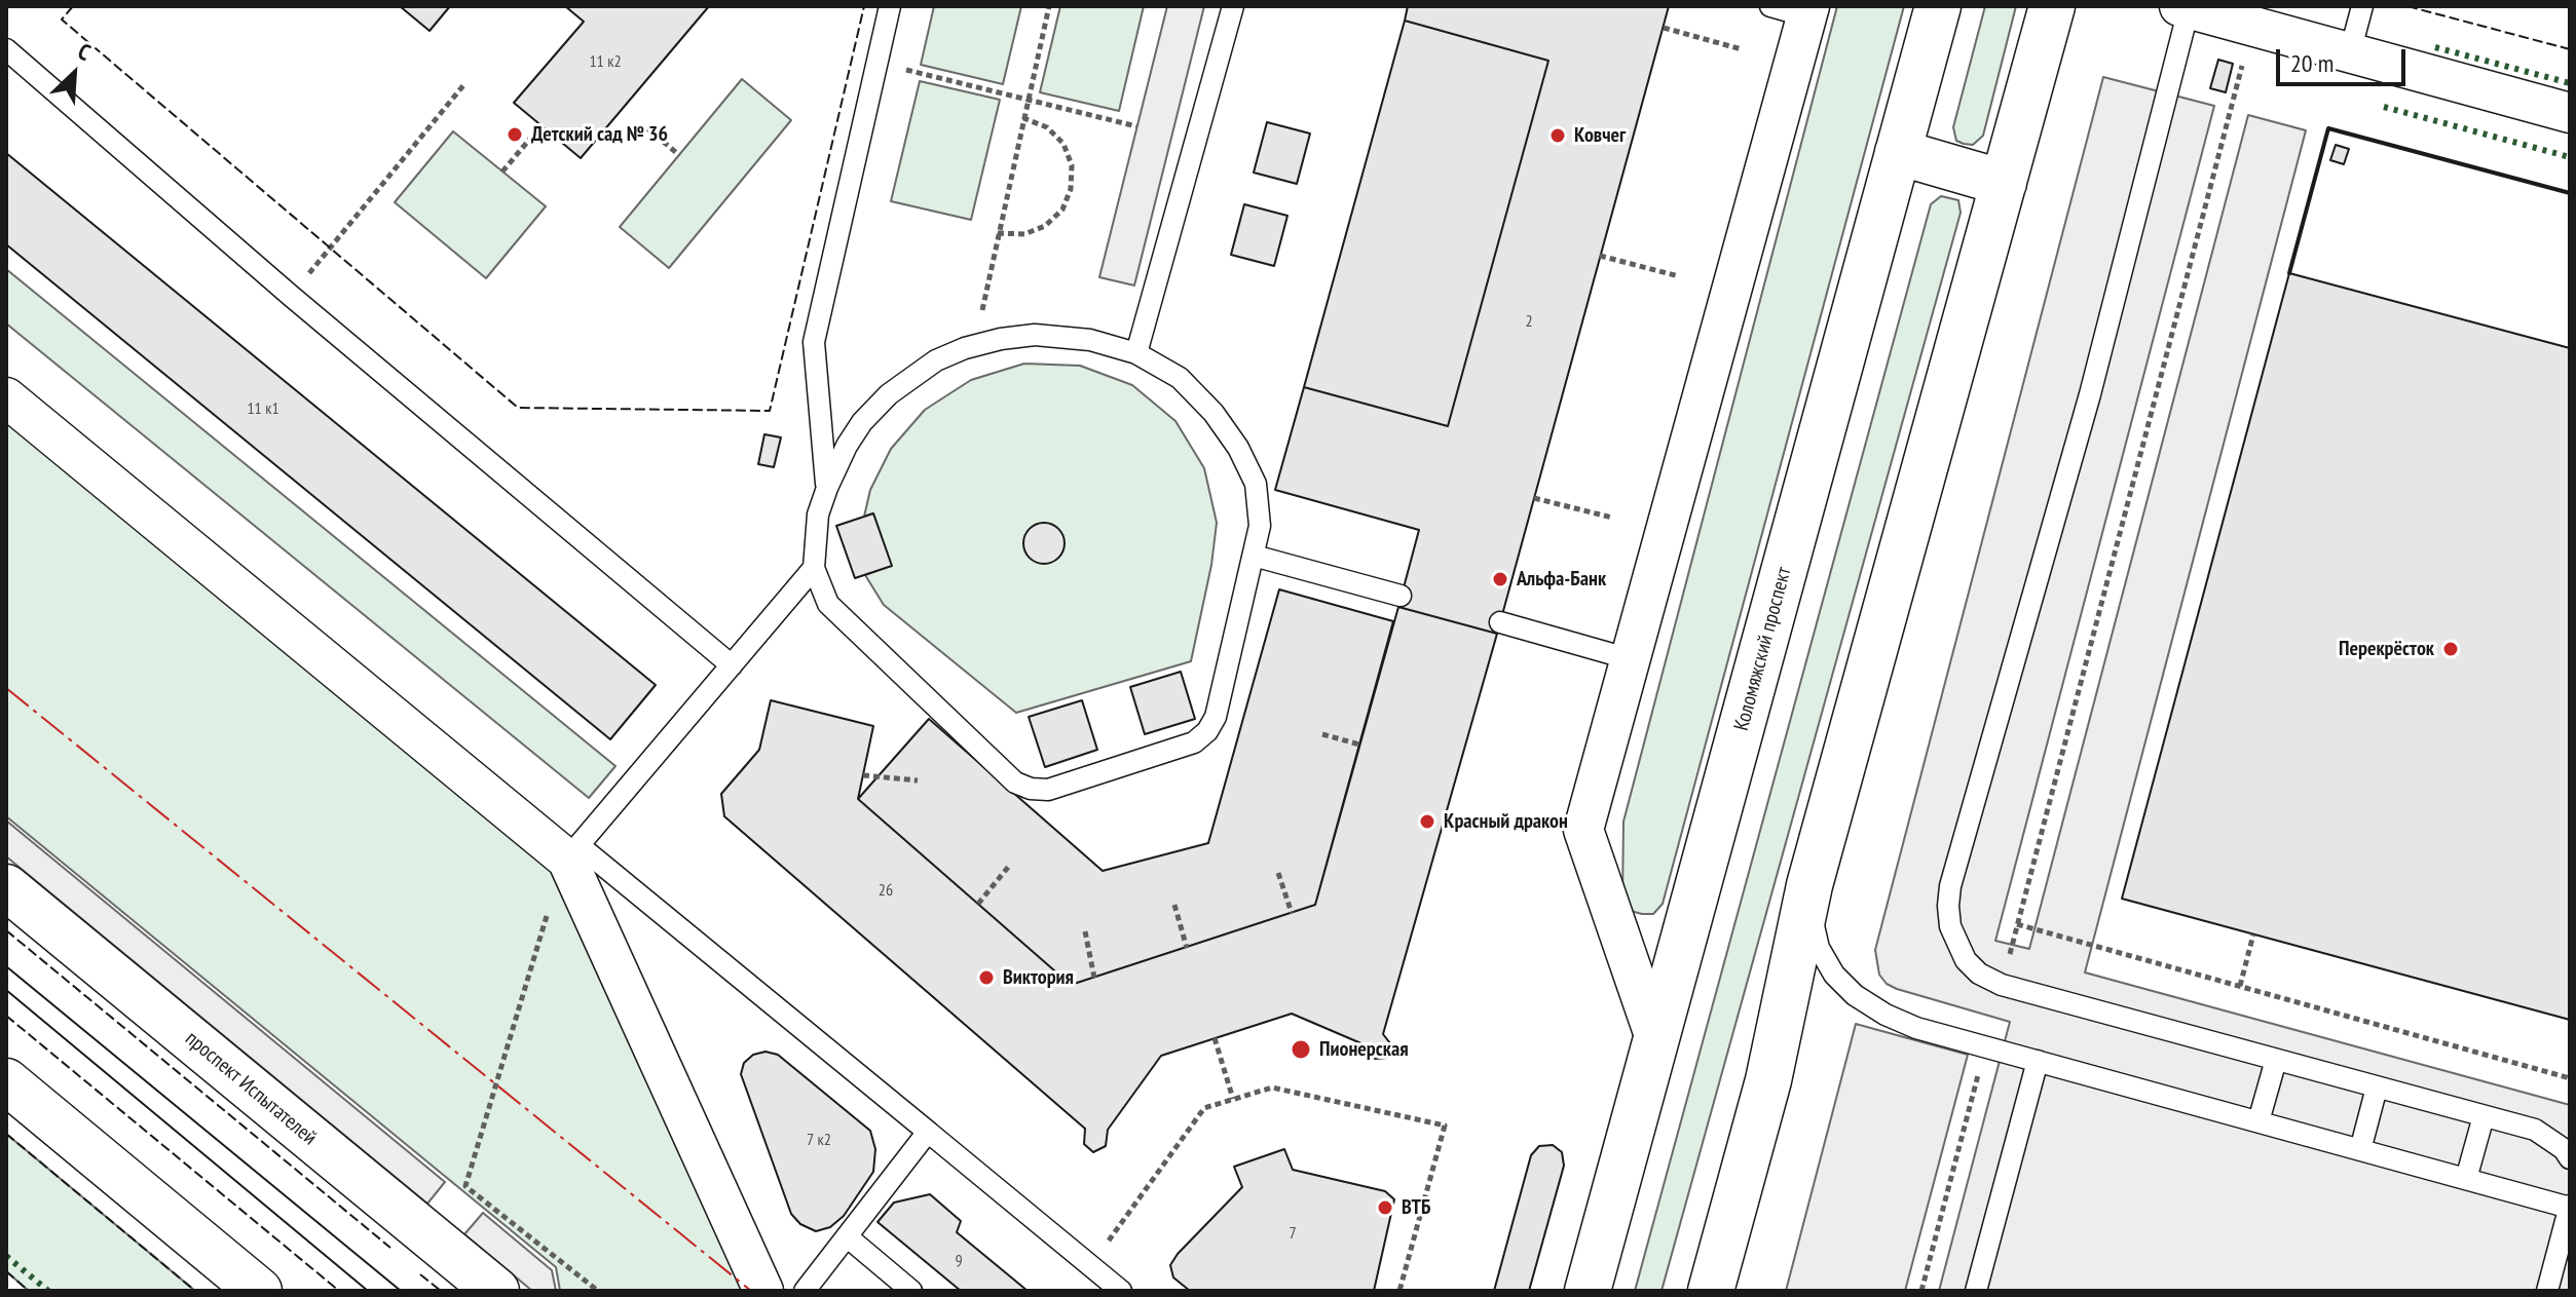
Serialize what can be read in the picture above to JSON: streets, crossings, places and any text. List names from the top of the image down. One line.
{"streets":{"main road":["Коломяжский проспект","проспект Испытателей"]},"places":["Детский сад № 36","Ковчег","Альфа-Банк","Перекрёсток","Красный дракон","Виктория","Пионерская","ВТБ"],"house_numbers":["11 к2","2","11 к1","26","7 к2","7","9"],"scale_bar":"20 m","north":"top right"}
